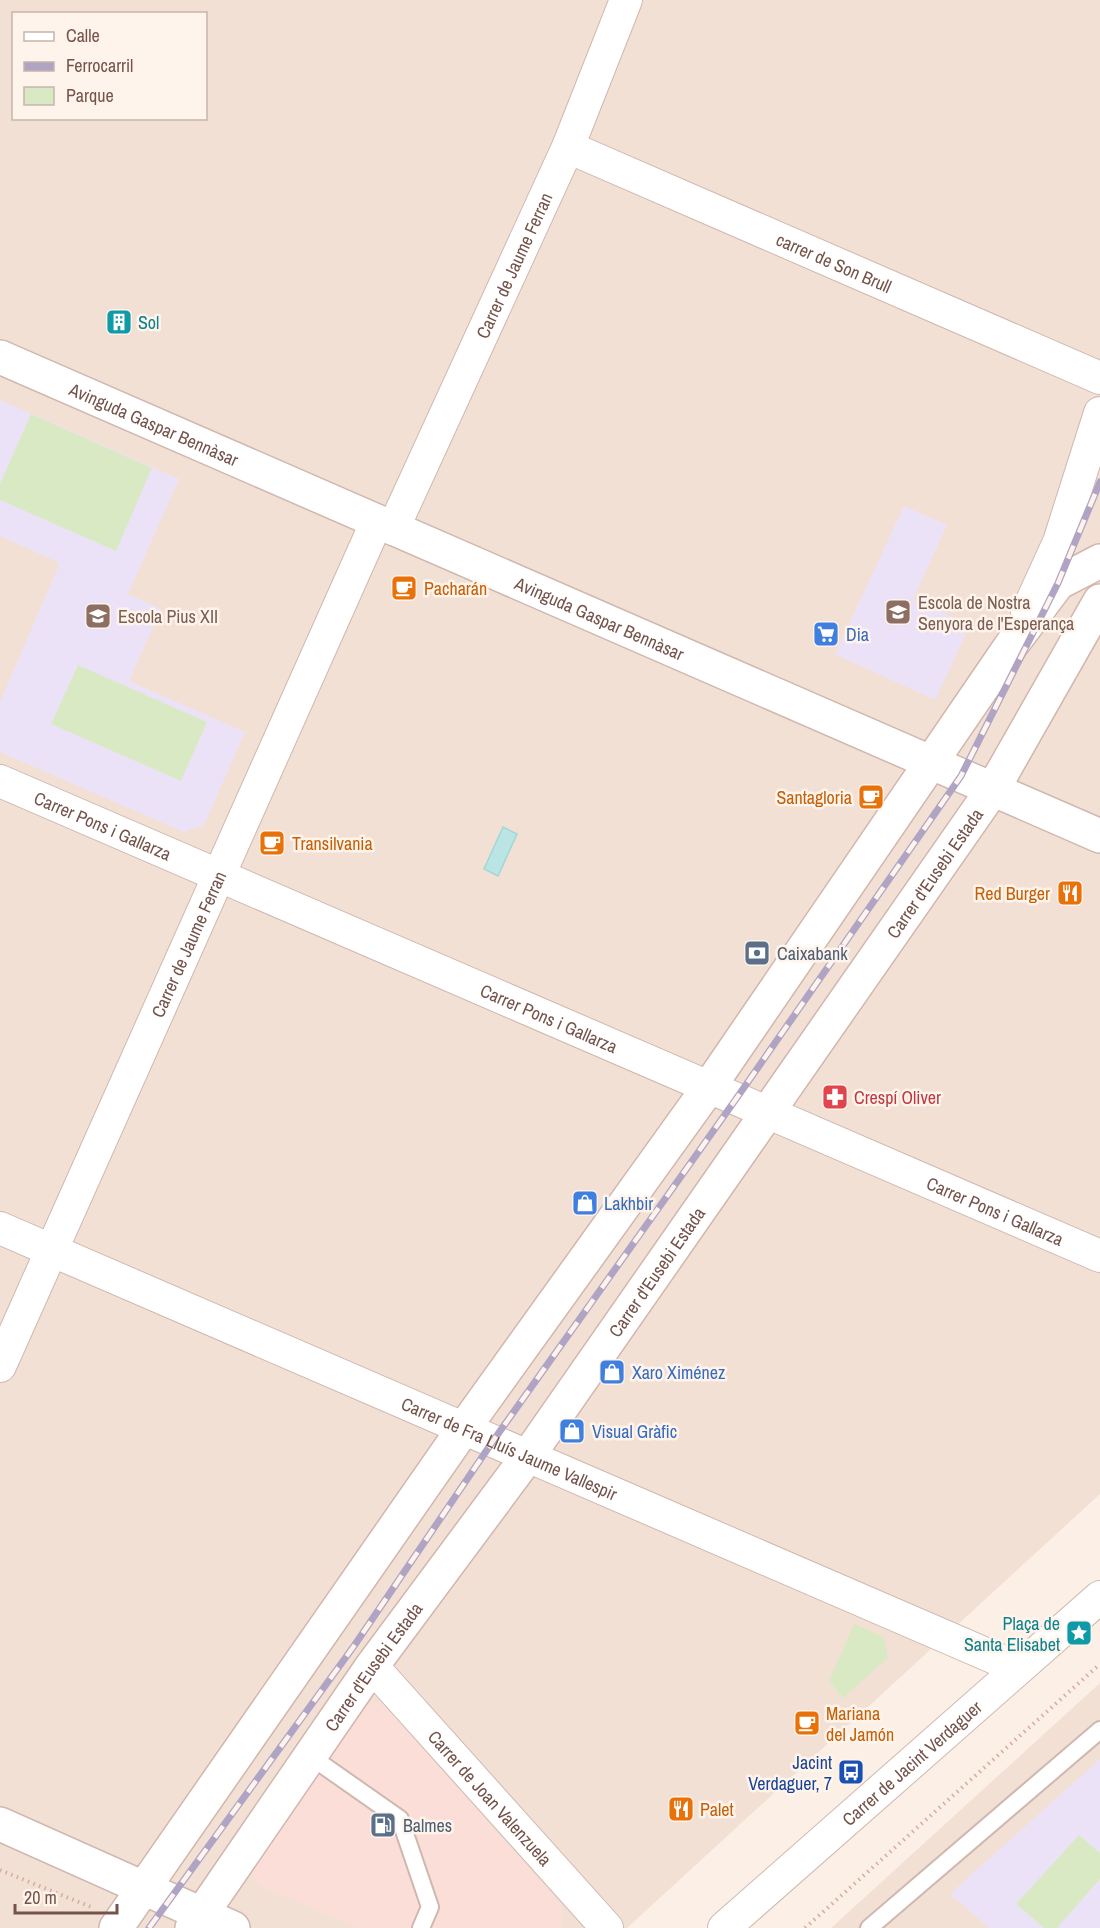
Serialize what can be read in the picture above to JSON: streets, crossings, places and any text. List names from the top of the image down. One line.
{"streets":{"main road":["Avinguda Gaspar Bennàsar","Carrer d'Eusebi Estada"],"street":["carrer de Son Brull","Carrer de Jaume Ferran","Carrer Pons i Gallarza","Carrer de Fra Lluís Jaume Vallespir","Carrer de Jacint Verdaguer","Carrer de Joan Valenzuela"]},"crossings":[["carrer de Son Brull","Carrer de Jaume Ferran"],["Carrer de Jaume Ferran","Avinguda Gaspar Bennàsar"],["Carrer de Jaume Ferran","Carrer Pons i Gallarza"],["Carrer de Jaume Ferran","Carrer de Fra Lluís Jaume Vallespir"],["Avinguda Gaspar Bennàsar","Carrer d'Eusebi Estada"],["Carrer Pons i Gallarza","Carrer d'Eusebi Estada"],["Carrer d'Eusebi Estada","Carrer de Fra Lluís Jaume Vallespir"],["Carrer d'Eusebi Estada","Carrer de Joan Valenzuela"],["Carrer de Fra Lluís Jaume Vallespir","Carrer de Jacint Verdaguer"]],"places":{"building":["Sol"],"cafe":["Pacharán","Santagloria","Transilvania","Mariana del Jamón"],"school or university":["Escola de Nostra Senyora de l'Esperança","Escola Pius XII"],"supermarket":["Dia"],"restaurant":["Red Burger","Palet"],"bank":["Caixabank"],"pharmacy":["Crespí Oliver"],"shop":["Lakhbir","Xaro Ximénez","Visual Gràfic"],"place":["Plaça de Santa Elisabet"],"bus stop":["Jacint Verdaguer, 7"],"fuel station":["Balmes"]},"legend":["Calle","Ferrocarril","Parque"],"scale_bar":"20 m"}
